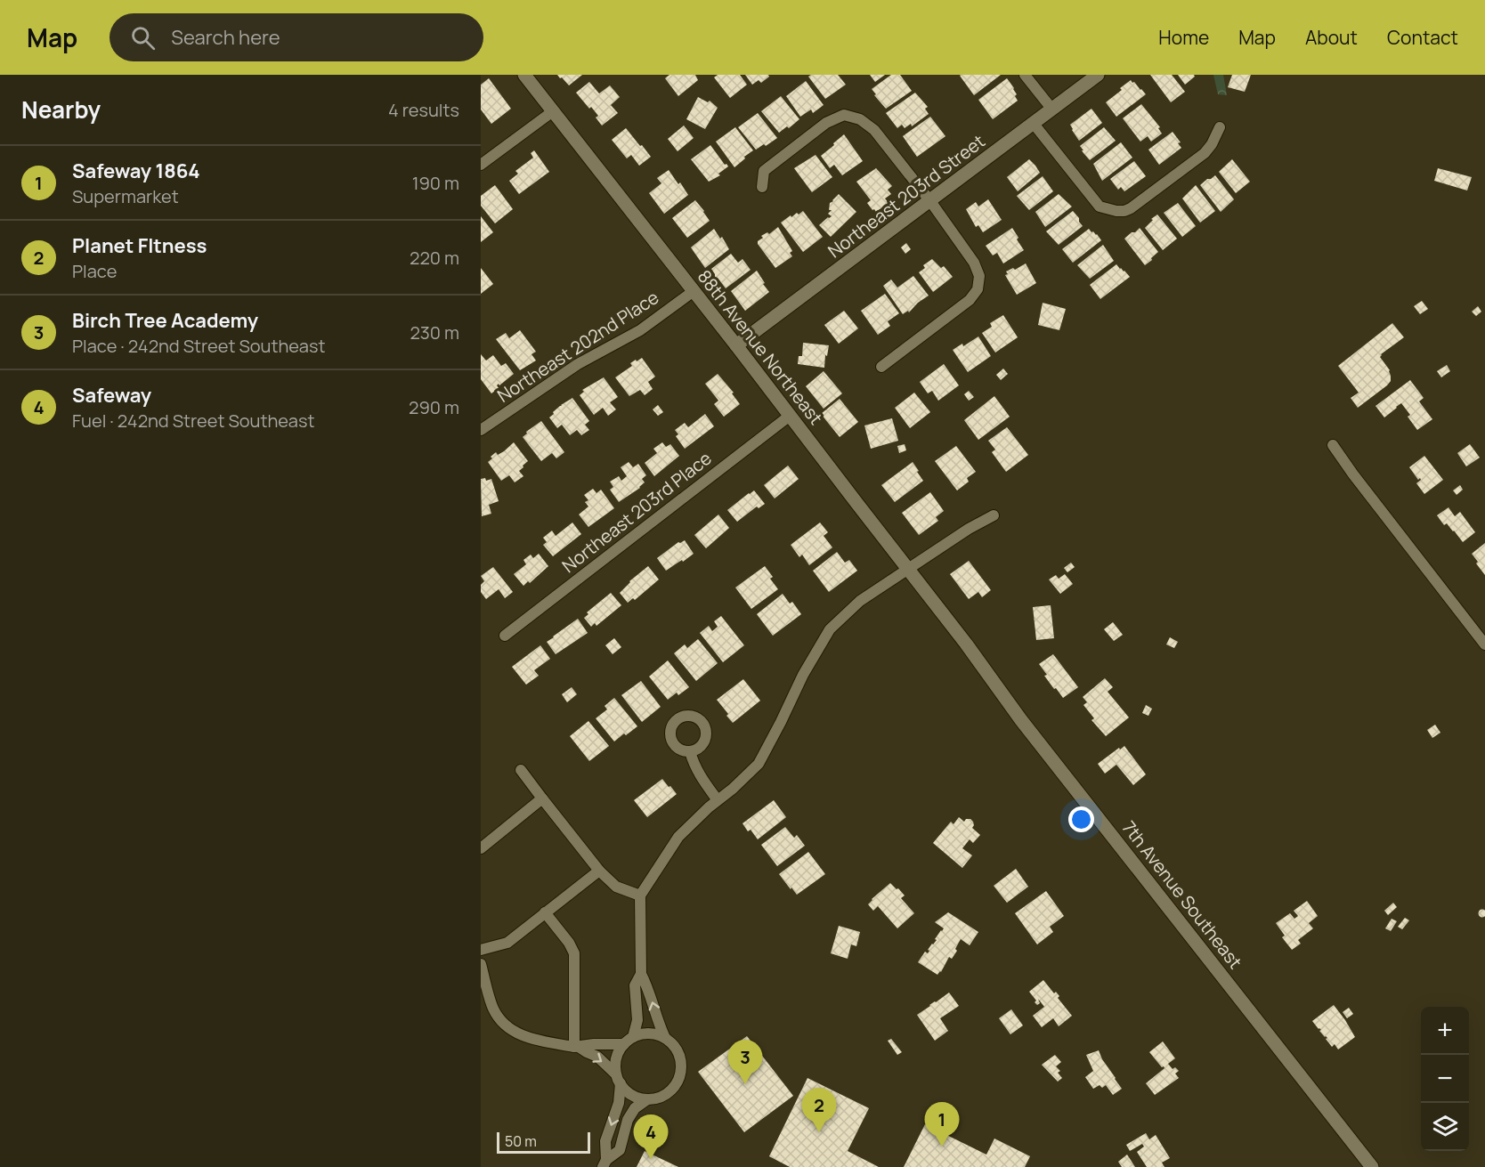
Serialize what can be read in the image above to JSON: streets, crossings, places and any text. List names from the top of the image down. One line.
{"streets":{"street":["Northeast 203rd Street","Northeast 202nd Place","88th Avenue Northeast","Northeast 203rd Place","7th Avenue Southeast"]},"crossings":[["Northeast 203rd Street","88th Avenue Northeast"],["Northeast 202nd Place","88th Avenue Northeast"],["88th Avenue Northeast","Northeast 203rd Place"],["88th Avenue Northeast","7th Avenue Southeast"]],"scale_bar":"50 m","page":{"header":"Map","search":"Search here","nav":["Home","Map","About","Contact"],"heading":["Nearby","4 results"],"list":[{"mark":"1","name":"Safeway 1864","note":"Supermarket","value":"190 m"},{"mark":"2","name":"Planet FItness","note":"Place","value":"220 m"},{"mark":"3","name":"Birch Tree Academy","note":"Place · 242nd Street Southeast","value":"230 m"},{"mark":"4","name":"Safeway","note":"Fuel · 242nd Street Southeast","value":"290 m"}],"map_buttons":["+","−"],"pins":["3","2","1","4"],"scale":"50 m"}}
